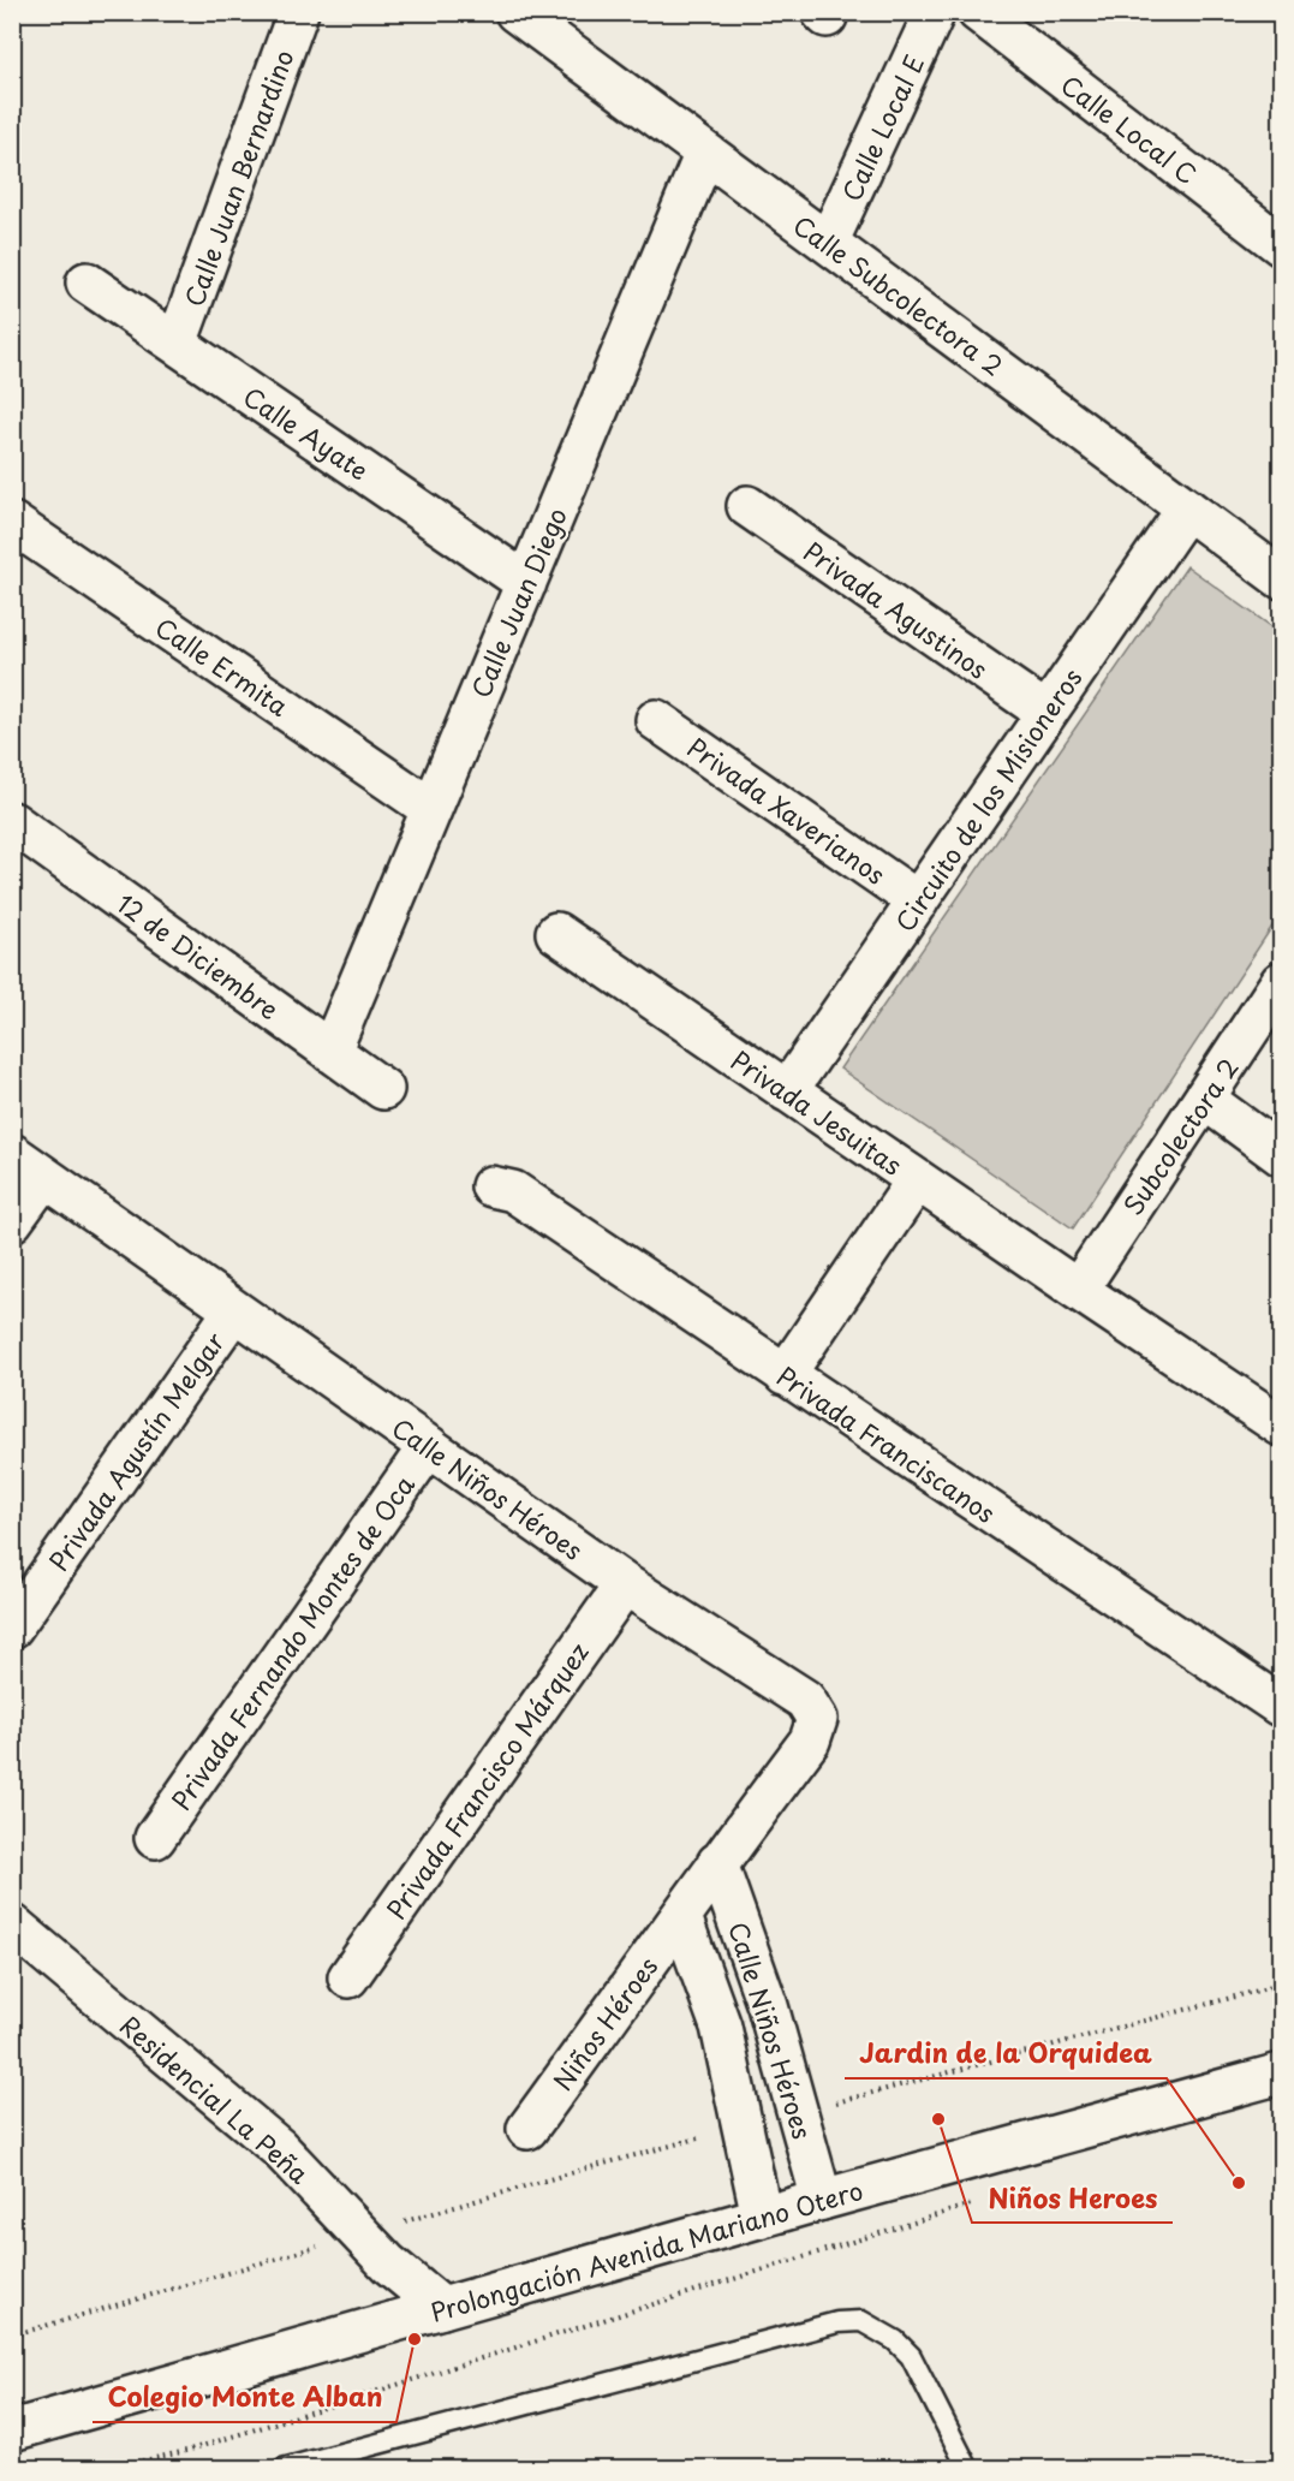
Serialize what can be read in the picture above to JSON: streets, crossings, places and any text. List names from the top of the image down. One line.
{"streets":{"street":["Calle Local E","Calle Local C","Calle Juan Bernardino","Calle Subcolectora 2","Calle Ayate","Calle Juan Diego","Privada Agustinos","Calle Ermita","Circuito de los Misioneros","Privada Xaverianos","12 de Diciembre","Privada Jesuitas","Subcolectora 2","Privada Franciscanos","Privada Agustín Melgar","Calle Niños Héroes","Privada Fernando Montes de Oca","Privada Francisco Márquez","Niños Héroes","Residencial La Peña","Prolongación Avenida Mariano Otero"]},"crossings":[["Calle Local E","Calle Subcolectora 2"],["Calle Juan Bernardino","Calle Ayate"],["Calle Subcolectora 2","Calle Juan Diego"],["Calle Subcolectora 2","Circuito de los Misioneros"],["Calle Ayate","Calle Juan Diego"],["Calle Juan Diego","Calle Ermita"],["Calle Juan Diego","12 de Diciembre"],["Privada Agustinos","Circuito de los Misioneros"],["Circuito de los Misioneros","Privada Xaverianos"],["Circuito de los Misioneros","Privada Jesuitas"],["Privada Jesuitas","Subcolectora 2"],["Privada Agustín Melgar","Calle Niños Héroes"],["Calle Niños Héroes","Privada Fernando Montes de Oca"],["Calle Niños Héroes","Privada Francisco Márquez"],["Calle Niños Héroes","Niños Héroes"],["Calle Niños Héroes","Prolongación Avenida Mariano Otero"],["Residencial La Peña","Prolongación Avenida Mariano Otero"]],"places":["Niños Heroes","Jardin de la Orquidea","Colegio Monte Alban"]}
